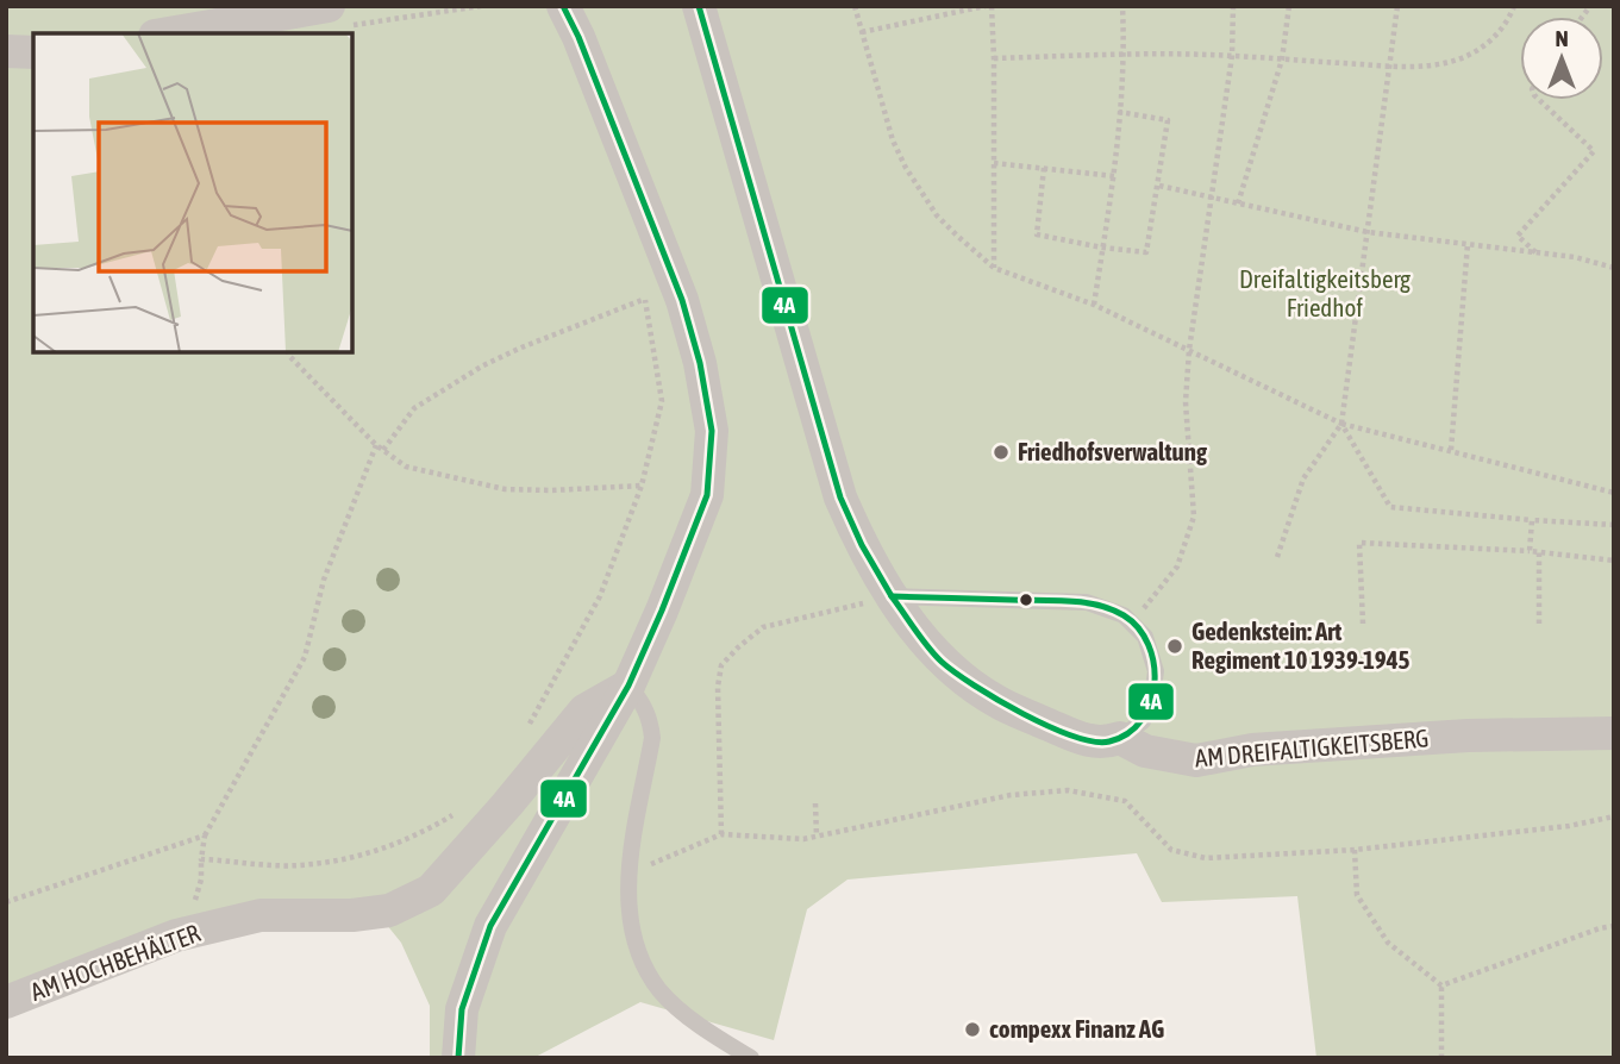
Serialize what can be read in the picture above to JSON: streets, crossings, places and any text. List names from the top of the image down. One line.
{"streets":{"street":["AM DREIFALTIGKEITSBERG","AM HOCHBEHÄLTER"]},"parks":["Dreifaltigkeitsberg Friedhof"],"places":["Friedhofsverwaltung","Gedenkstein: Art Regiment 10 1939-1945","compexx Finanz AG"],"lines":["transit line 4A"],"north":"top"}
